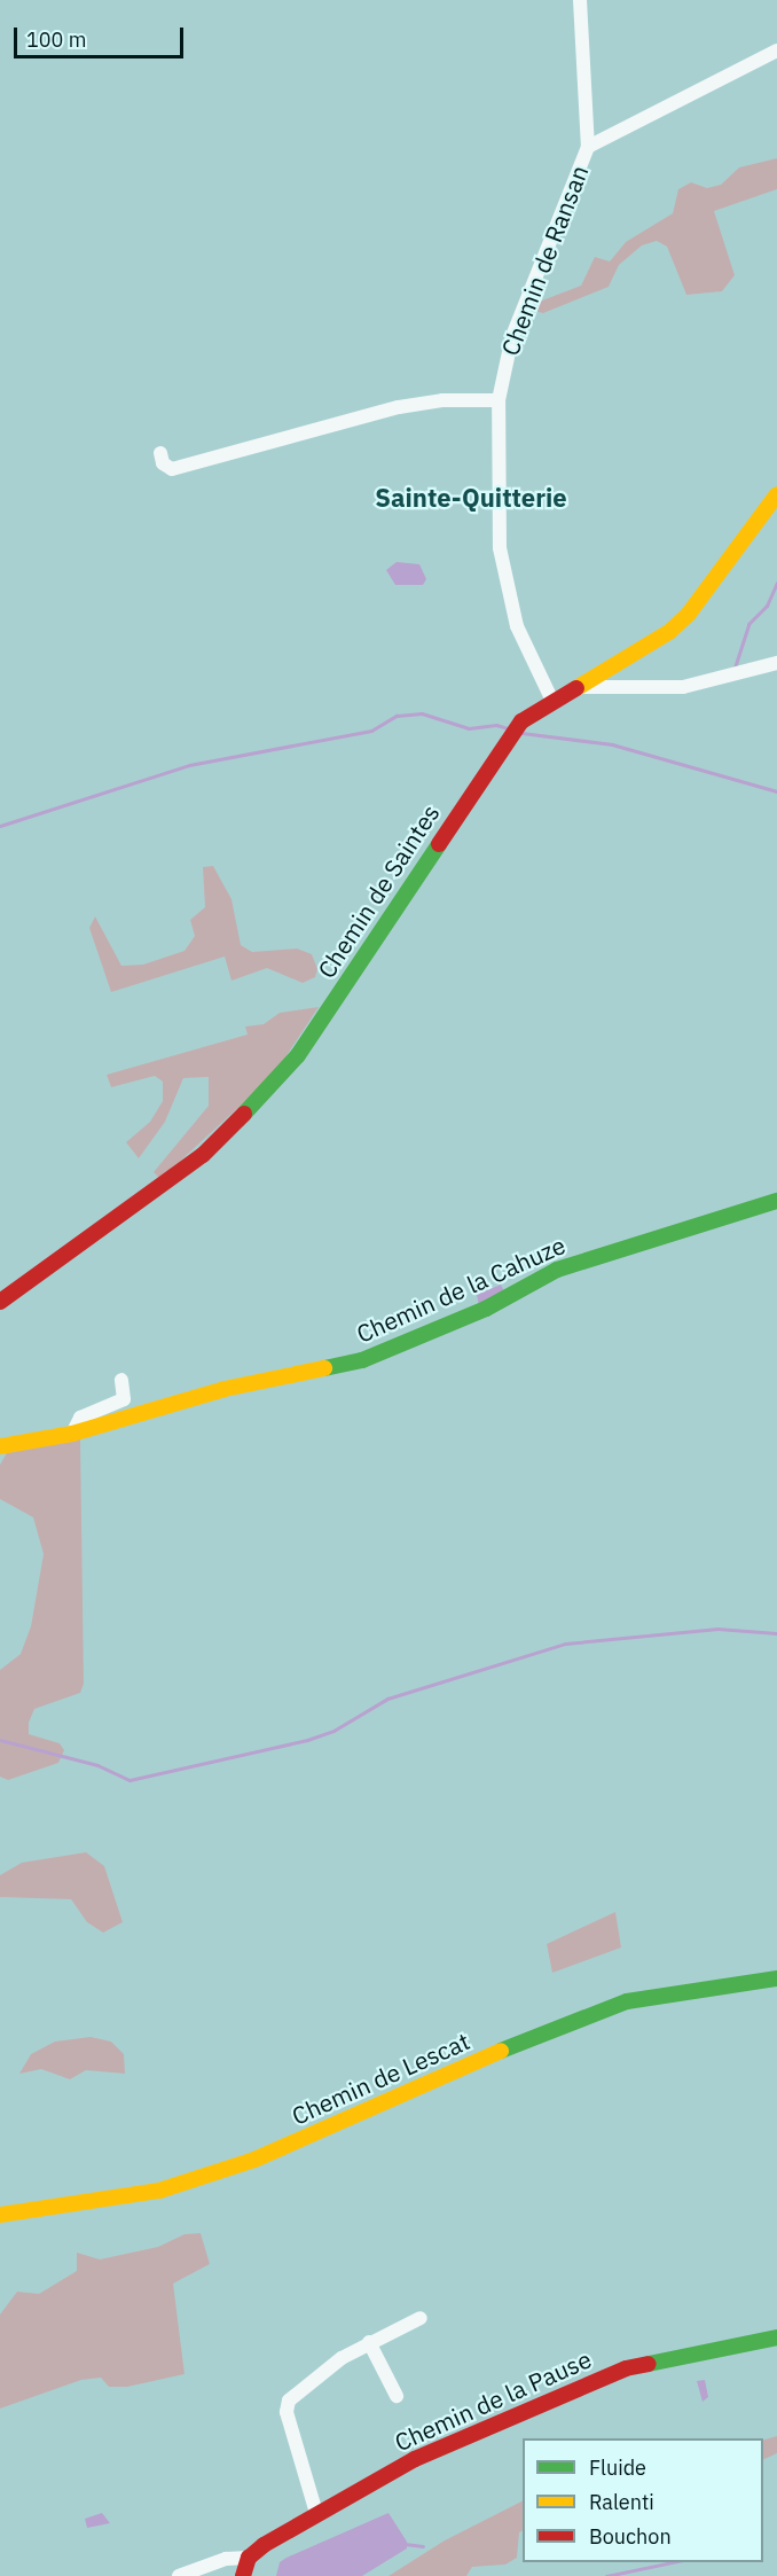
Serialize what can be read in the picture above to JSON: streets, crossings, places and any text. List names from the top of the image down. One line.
{"streets":{"street":["Chemin de Ransan","Chemin de Saintes","Chemin de la Cahuze","Chemin de Lescat","Chemin de la Pause"]},"crossings":[["Chemin de Ransan","Chemin de Saintes"]],"districts":["Sainte-Quitterie"],"legend":["Fluide","Ralenti","Bouchon"],"scale_bar":"100 m"}
